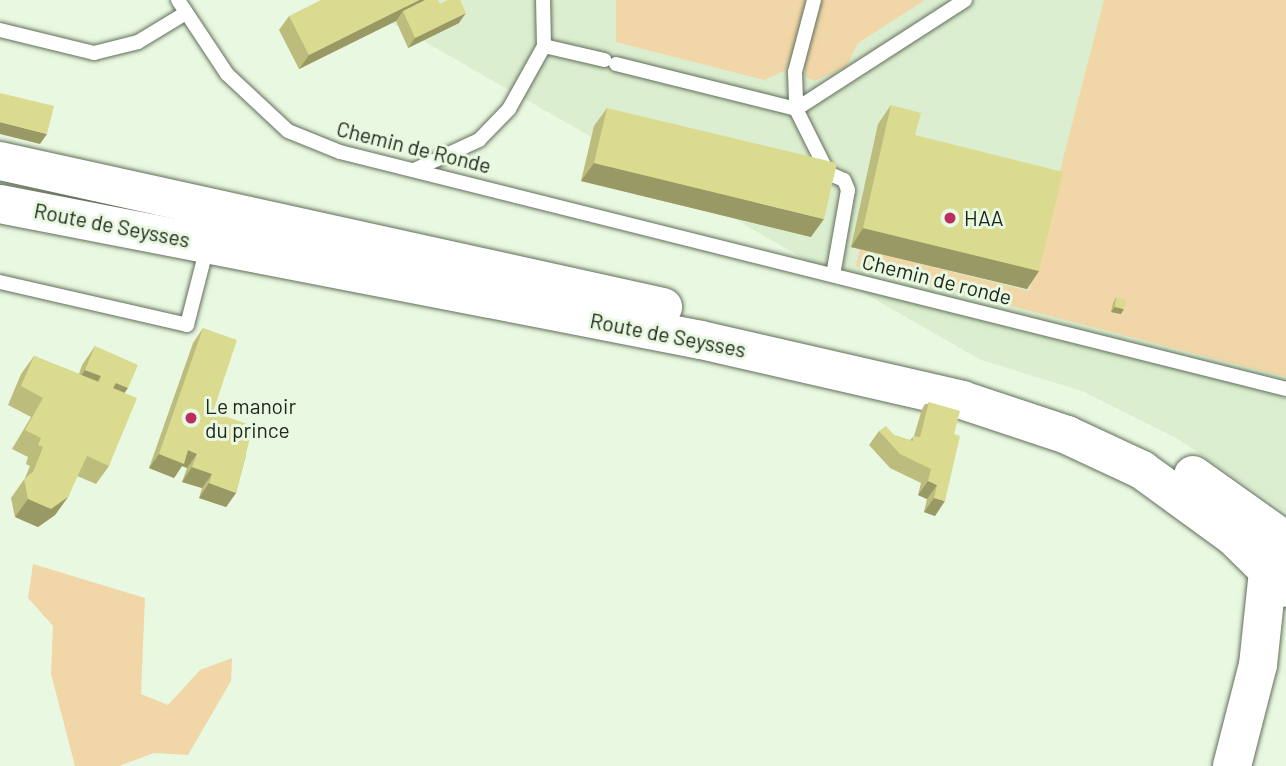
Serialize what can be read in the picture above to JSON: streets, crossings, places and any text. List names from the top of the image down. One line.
{"streets":{"main road":["Route de Seysses"],"lane":["Chemin de Ronde","Chemin de ronde"]},"crossings":[["Chemin de Ronde","Chemin de ronde"]],"places":["HAA","Le manoir du prince"]}
